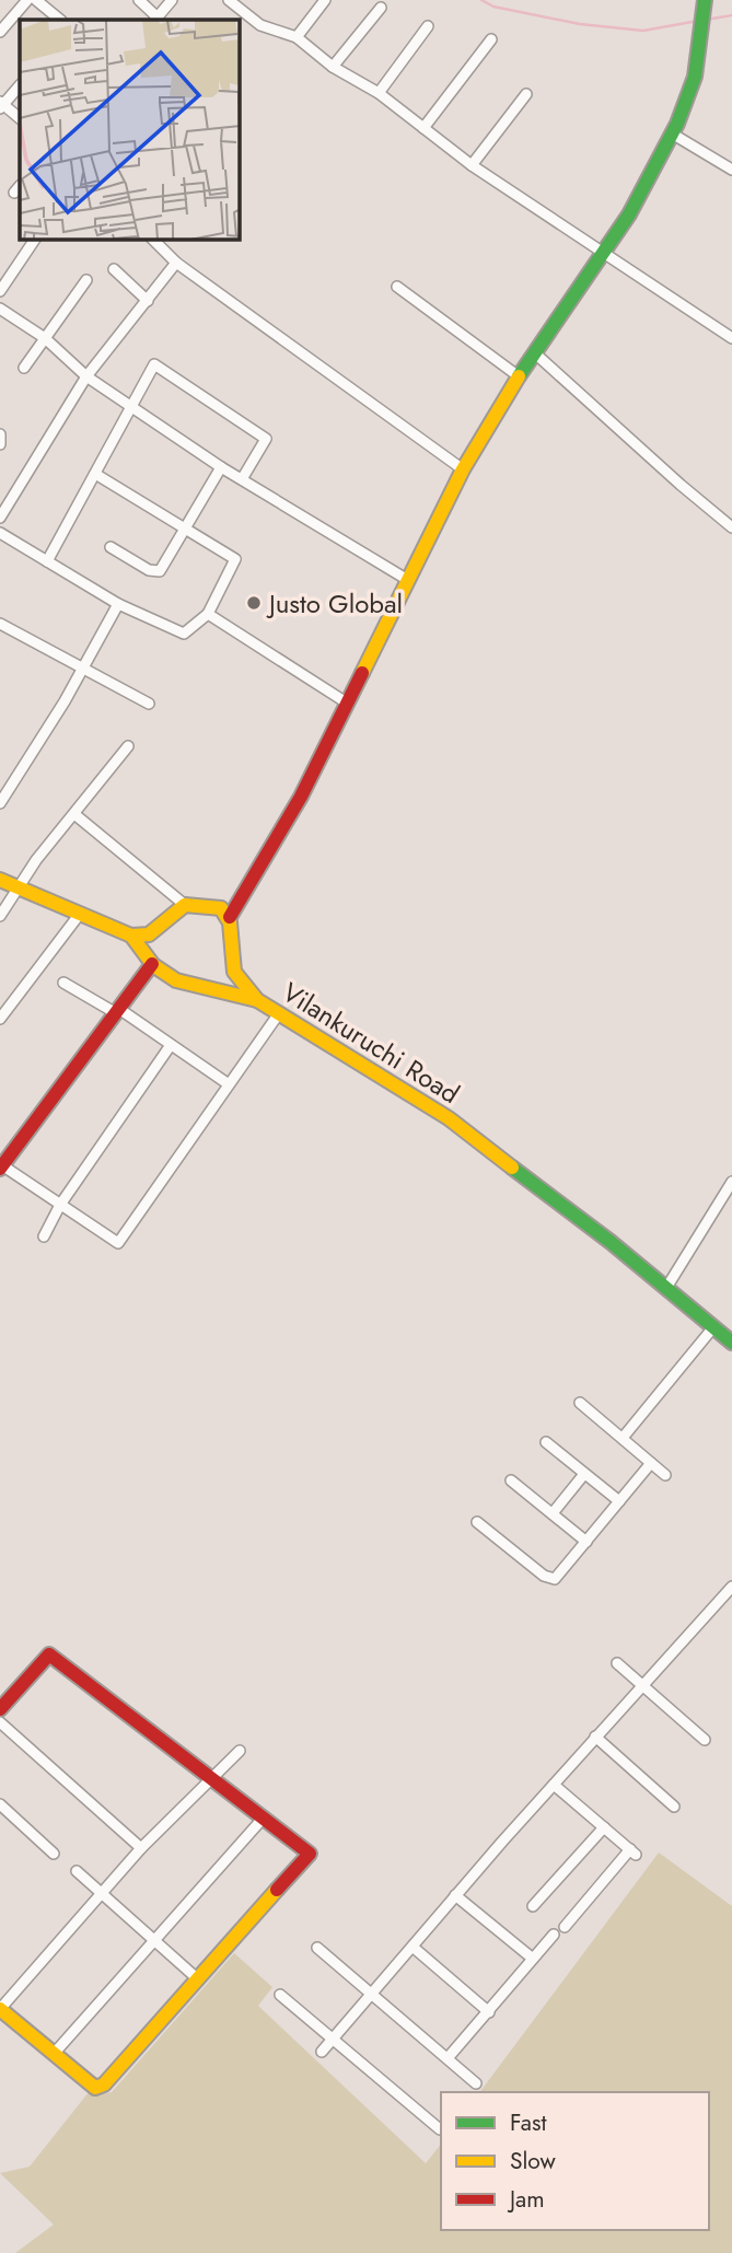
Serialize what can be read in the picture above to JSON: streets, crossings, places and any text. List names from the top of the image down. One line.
{"streets":{"street":["Vilankuruchi Road"]},"places":["Justo Global"],"legend":["Fast","Slow","Jam"]}
